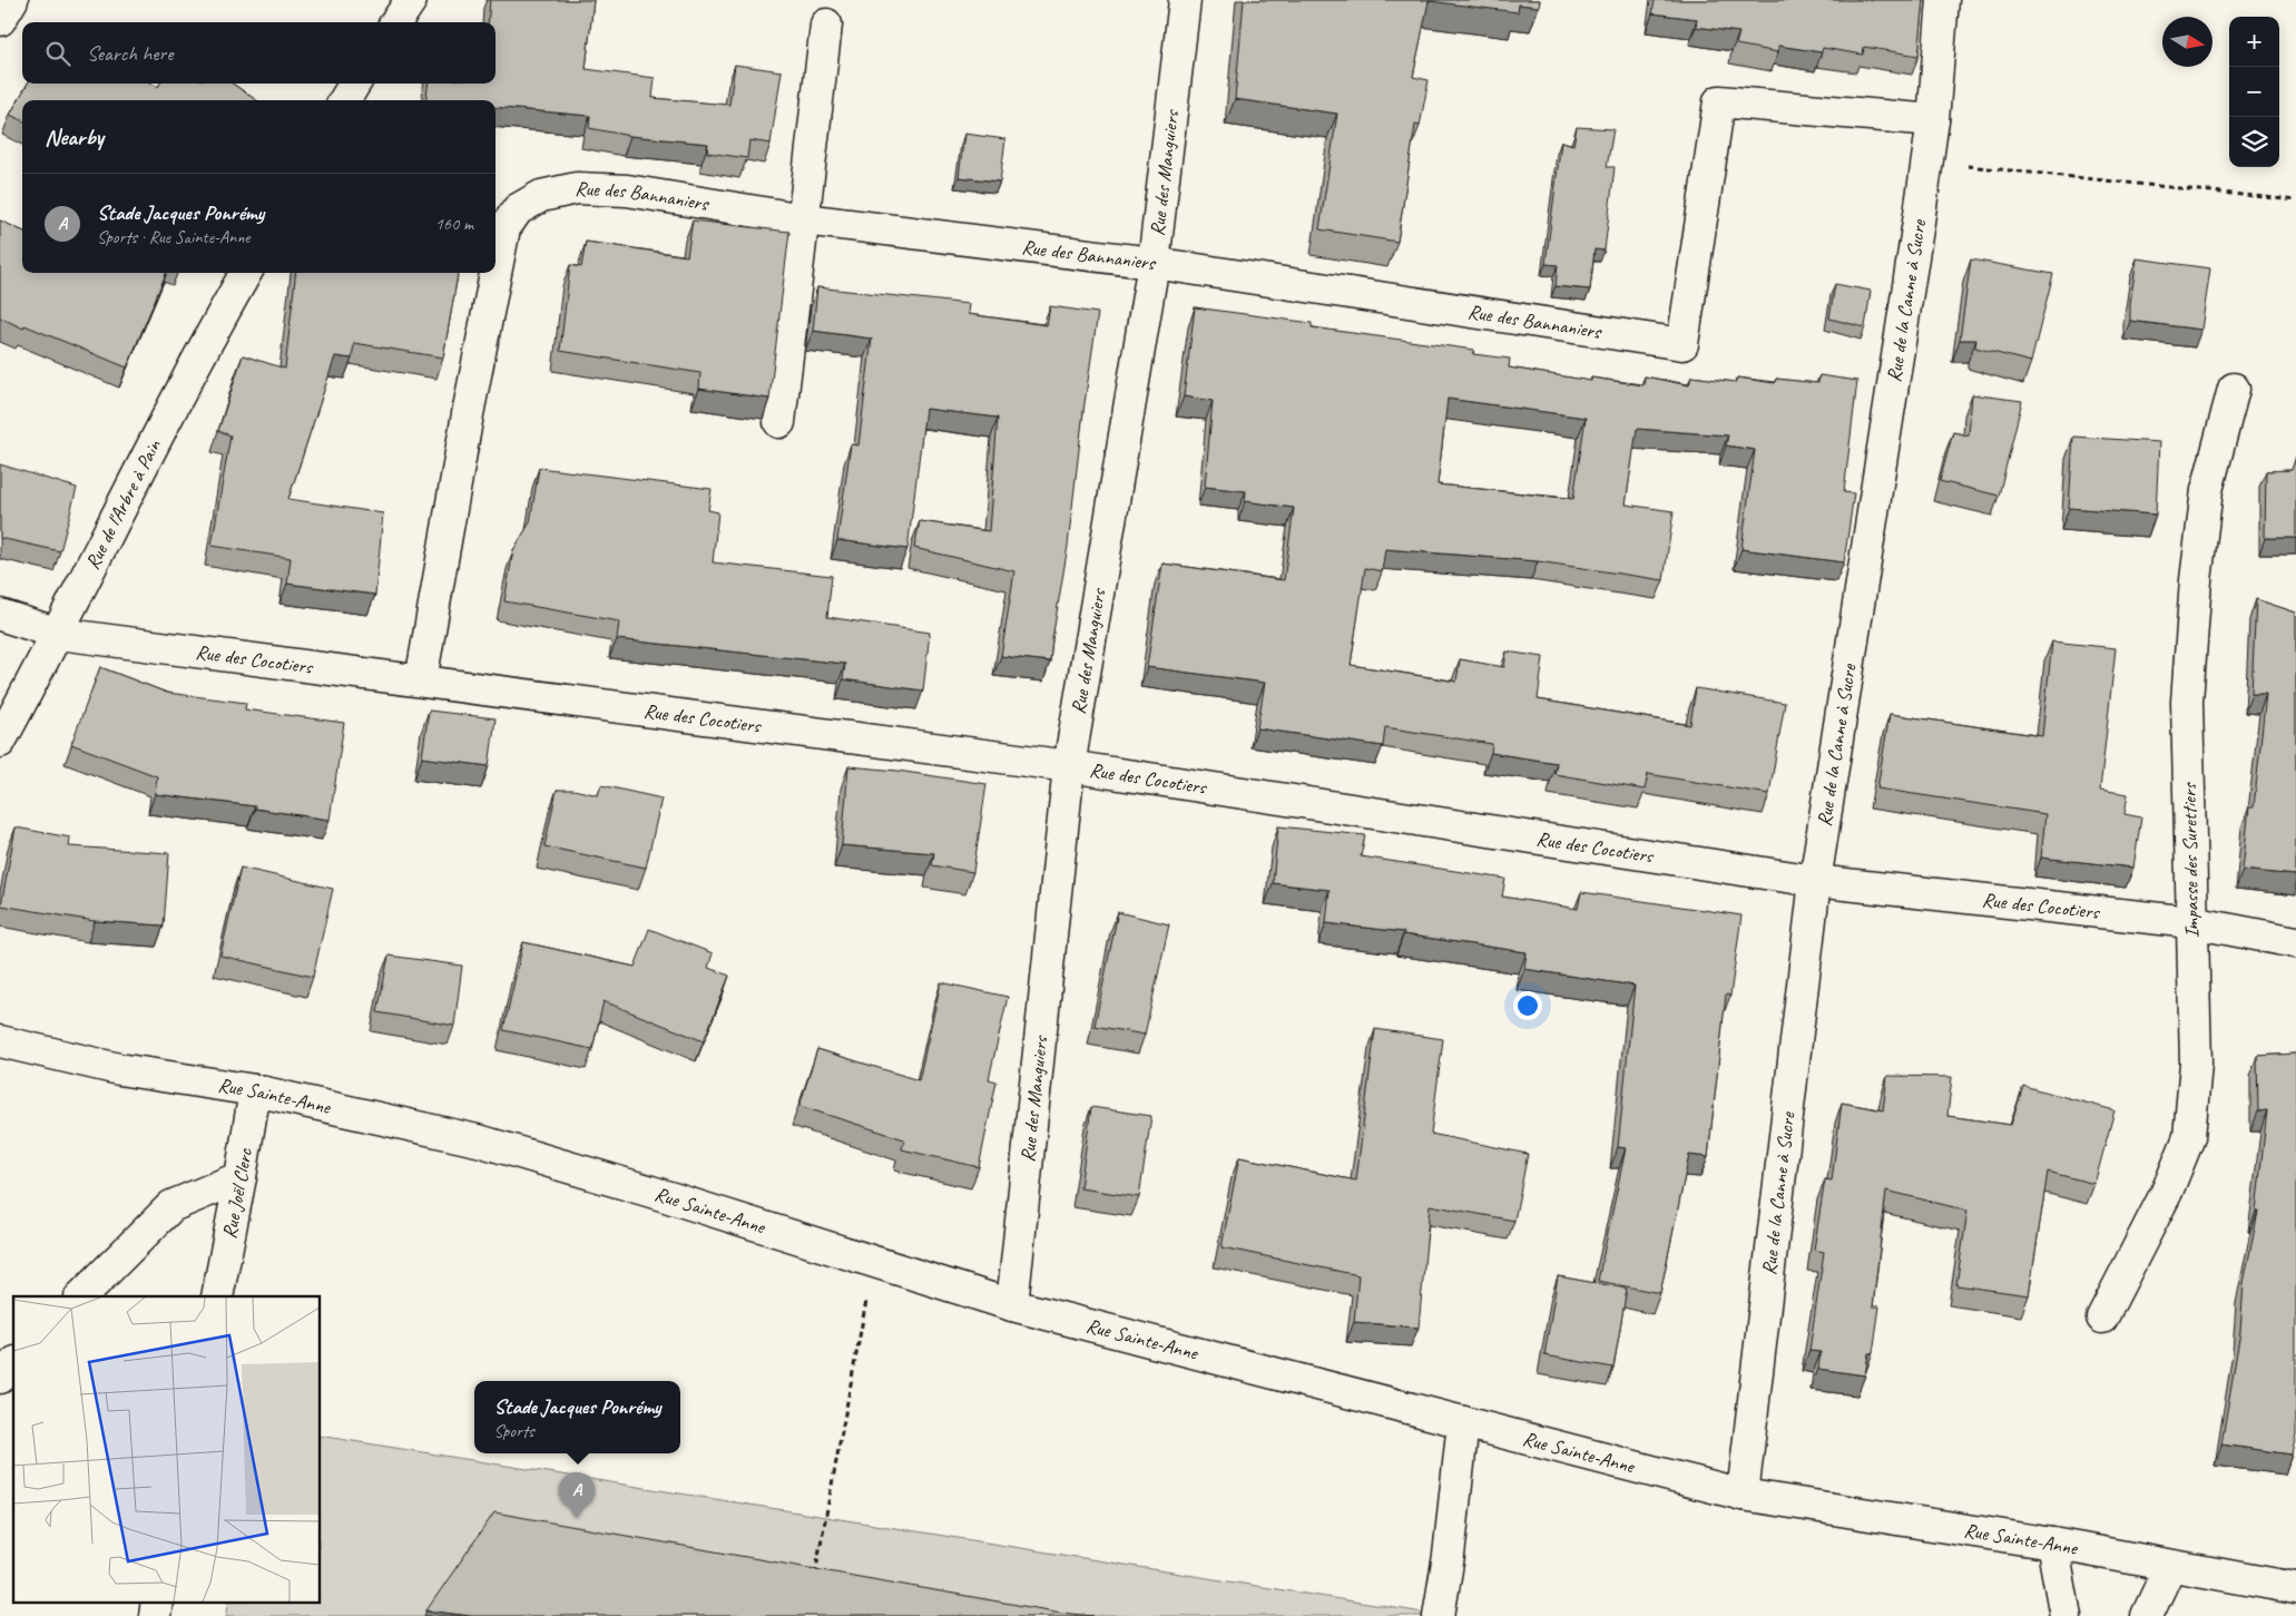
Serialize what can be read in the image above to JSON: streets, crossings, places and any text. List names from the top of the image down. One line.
{"streets":{"street":["Rue des Manguiers","Rue des Bannaniers","Rue de la Canne à Sucre","Rue de l'Arbre à Pain","Rue des Cocotiers","Impasse des Surettiers","Rue Sainte-Anne","Rue Joël Clerc"]},"crossings":[["Rue des Manguiers","Rue des Bannaniers"],["Rue des Manguiers","Rue des Cocotiers"],["Rue des Manguiers","Rue Sainte-Anne"],["Rue des Bannaniers","Rue de la Canne à Sucre"],["Rue des Bannaniers","Rue des Cocotiers"],["Rue de la Canne à Sucre","Rue des Cocotiers"],["Rue de la Canne à Sucre","Rue Sainte-Anne"],["Rue de l'Arbre à Pain","Rue des Cocotiers"],["Rue des Cocotiers","Impasse des Surettiers"],["Rue Sainte-Anne","Rue Joël Clerc"]],"north":"right","page":{"map_buttons":["+","−"],"search":"Search here","heading":"Nearby","list":[{"mark":"A","name":"Stade Jacques Ponrémy","note":"Sports · Rue Sainte-Anne","value":"160 m"}],"popup":["Stade Jacques Ponrémy","Sports"],"pins":"A"}}
